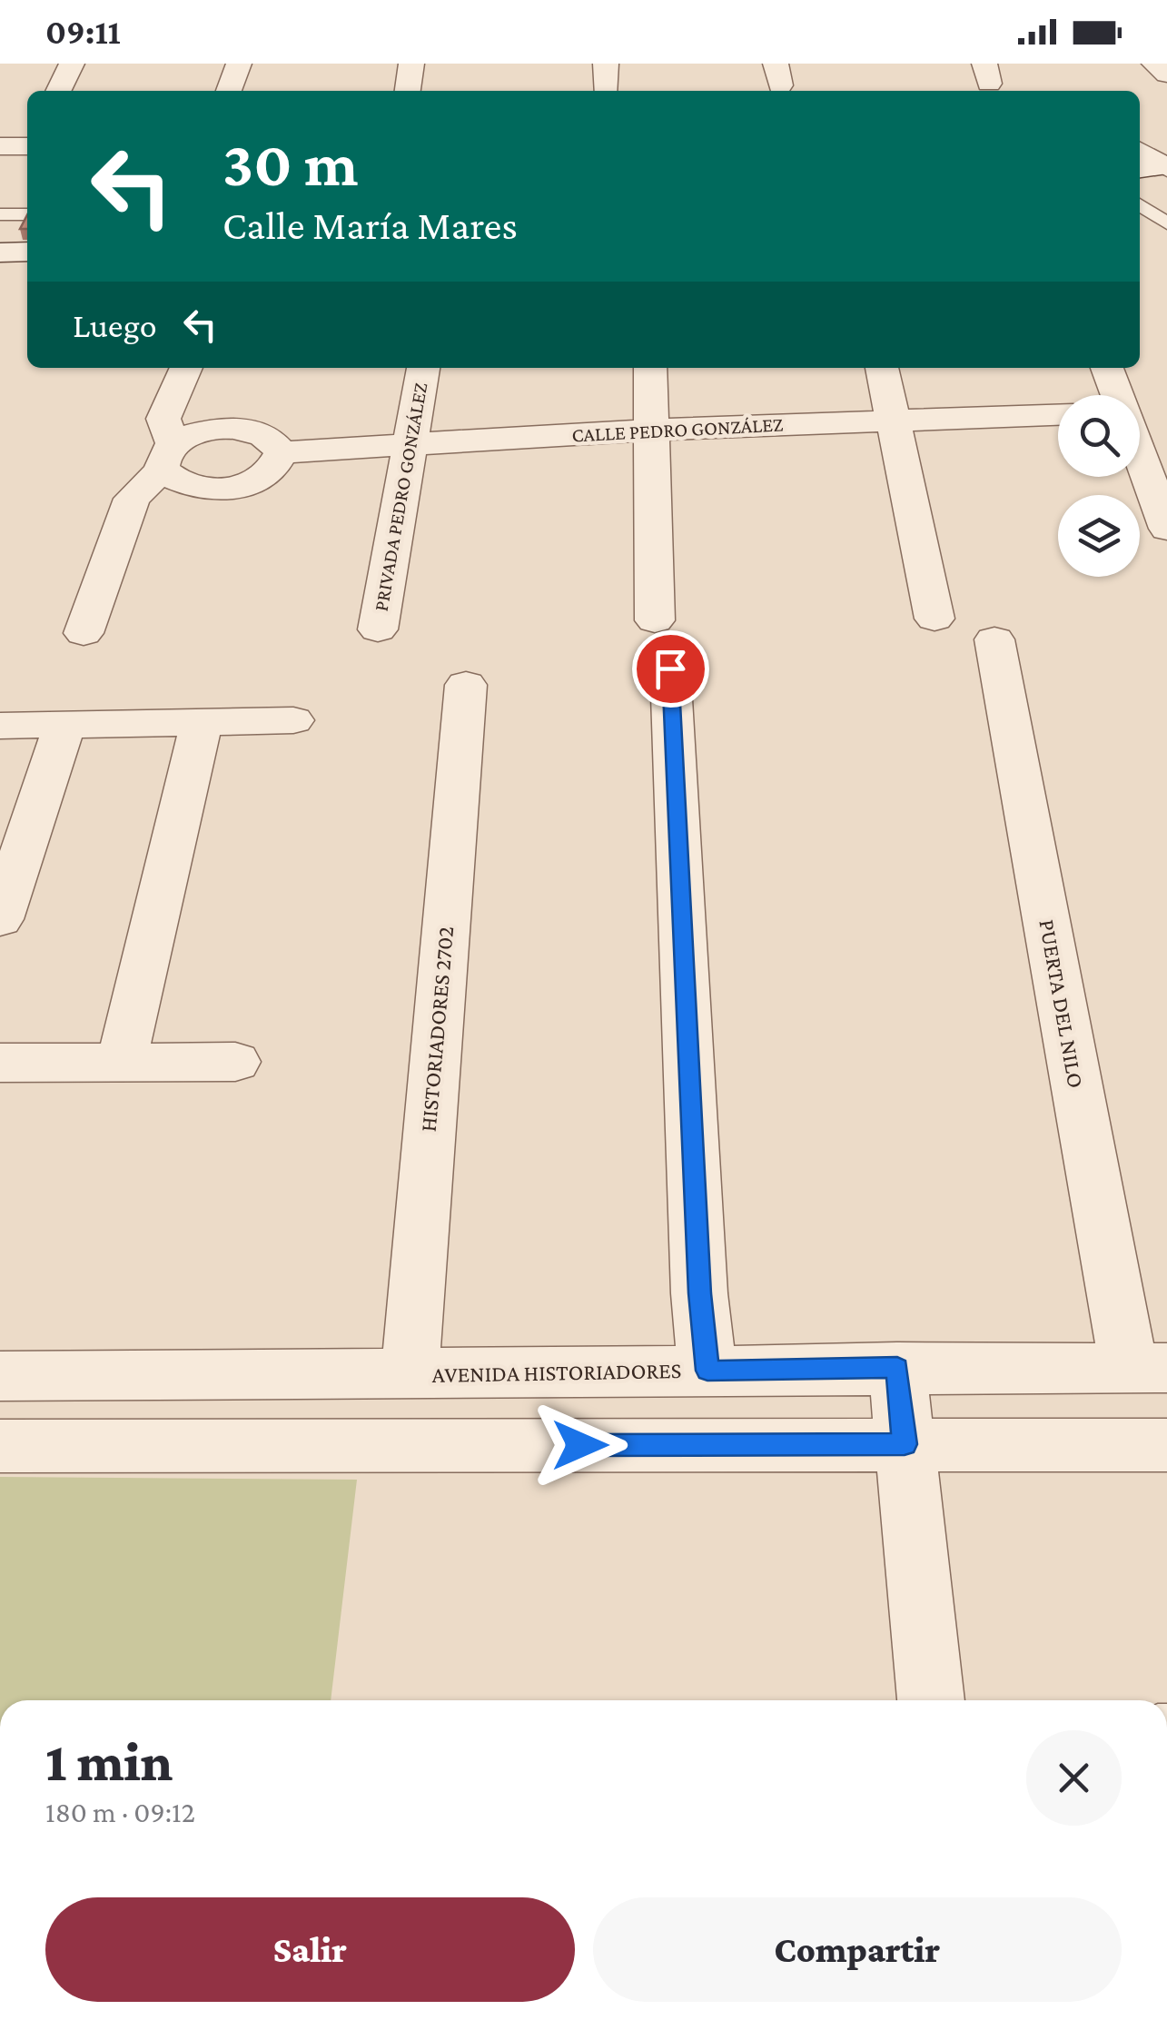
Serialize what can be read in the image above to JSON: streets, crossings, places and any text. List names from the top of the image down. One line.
{"streets":{"street":["CALLE PEDRO GONZÁLEZ","PRIVADA PEDRO GONZÁLEZ","PUERTA DEL NILO","HISTORIADORES 2702","AVENIDA HISTORIADORES"]},"crossings":[["CALLE PEDRO GONZÁLEZ","PRIVADA PEDRO GONZÁLEZ"],["PUERTA DEL NILO","AVENIDA HISTORIADORES"],["HISTORIADORES 2702","AVENIDA HISTORIADORES"]],"page":{"status":"09:11","turn":["30 m","Calle María Mares"],"then":"Luego","heading":["1 min","180 m · 09:12"],"buttons":["Salir","Compartir"]}}
